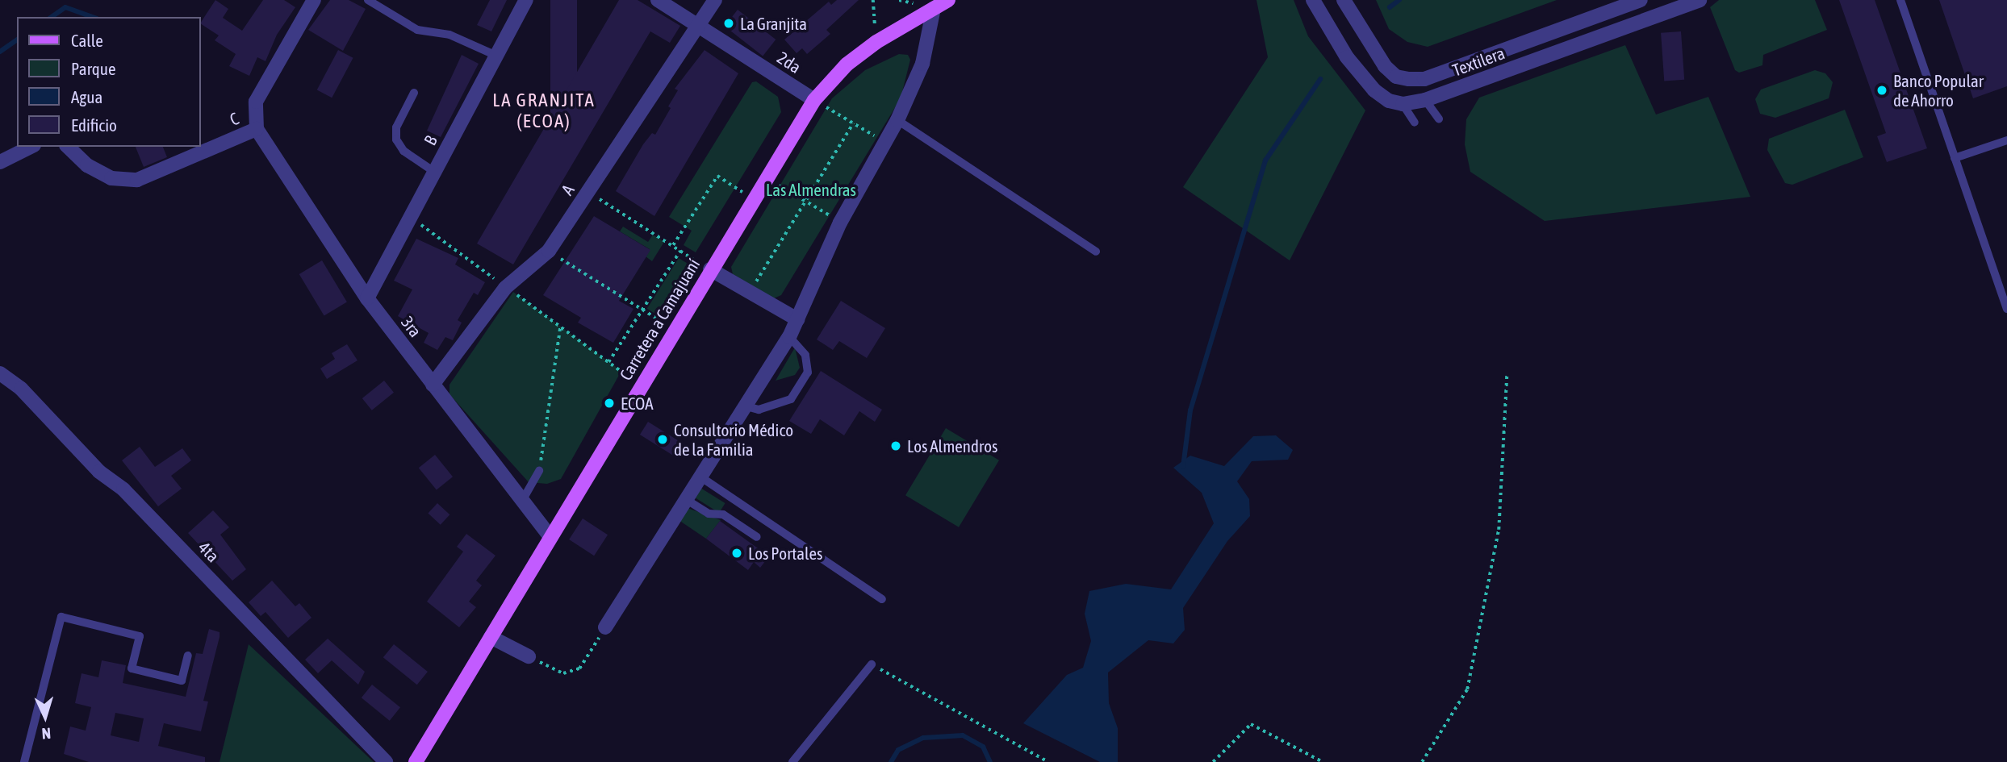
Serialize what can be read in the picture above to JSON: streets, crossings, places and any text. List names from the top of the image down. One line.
{"streets":{"main road":["Carretera a Camajuaní"],"street":["Textilera","2da","C","B","A","3ra","4ta"]},"crossings":[["2da","A"],["2da","Carretera a Camajuaní"],["C","3ra"],["B","3ra"],["A","3ra"],["Carretera a Camajuaní","3ra"]],"districts":["LA GRANJITA (ECOA)"],"parks":["Las Almendras"],"places":["La Granjita","Banco Popular de Ahorro","ECOA","Consultorio Médico de la Familia","Los Almendros","Los Portales"],"legend":["Calle","Parque","Agua","Edificio"],"north":"bottom"}
